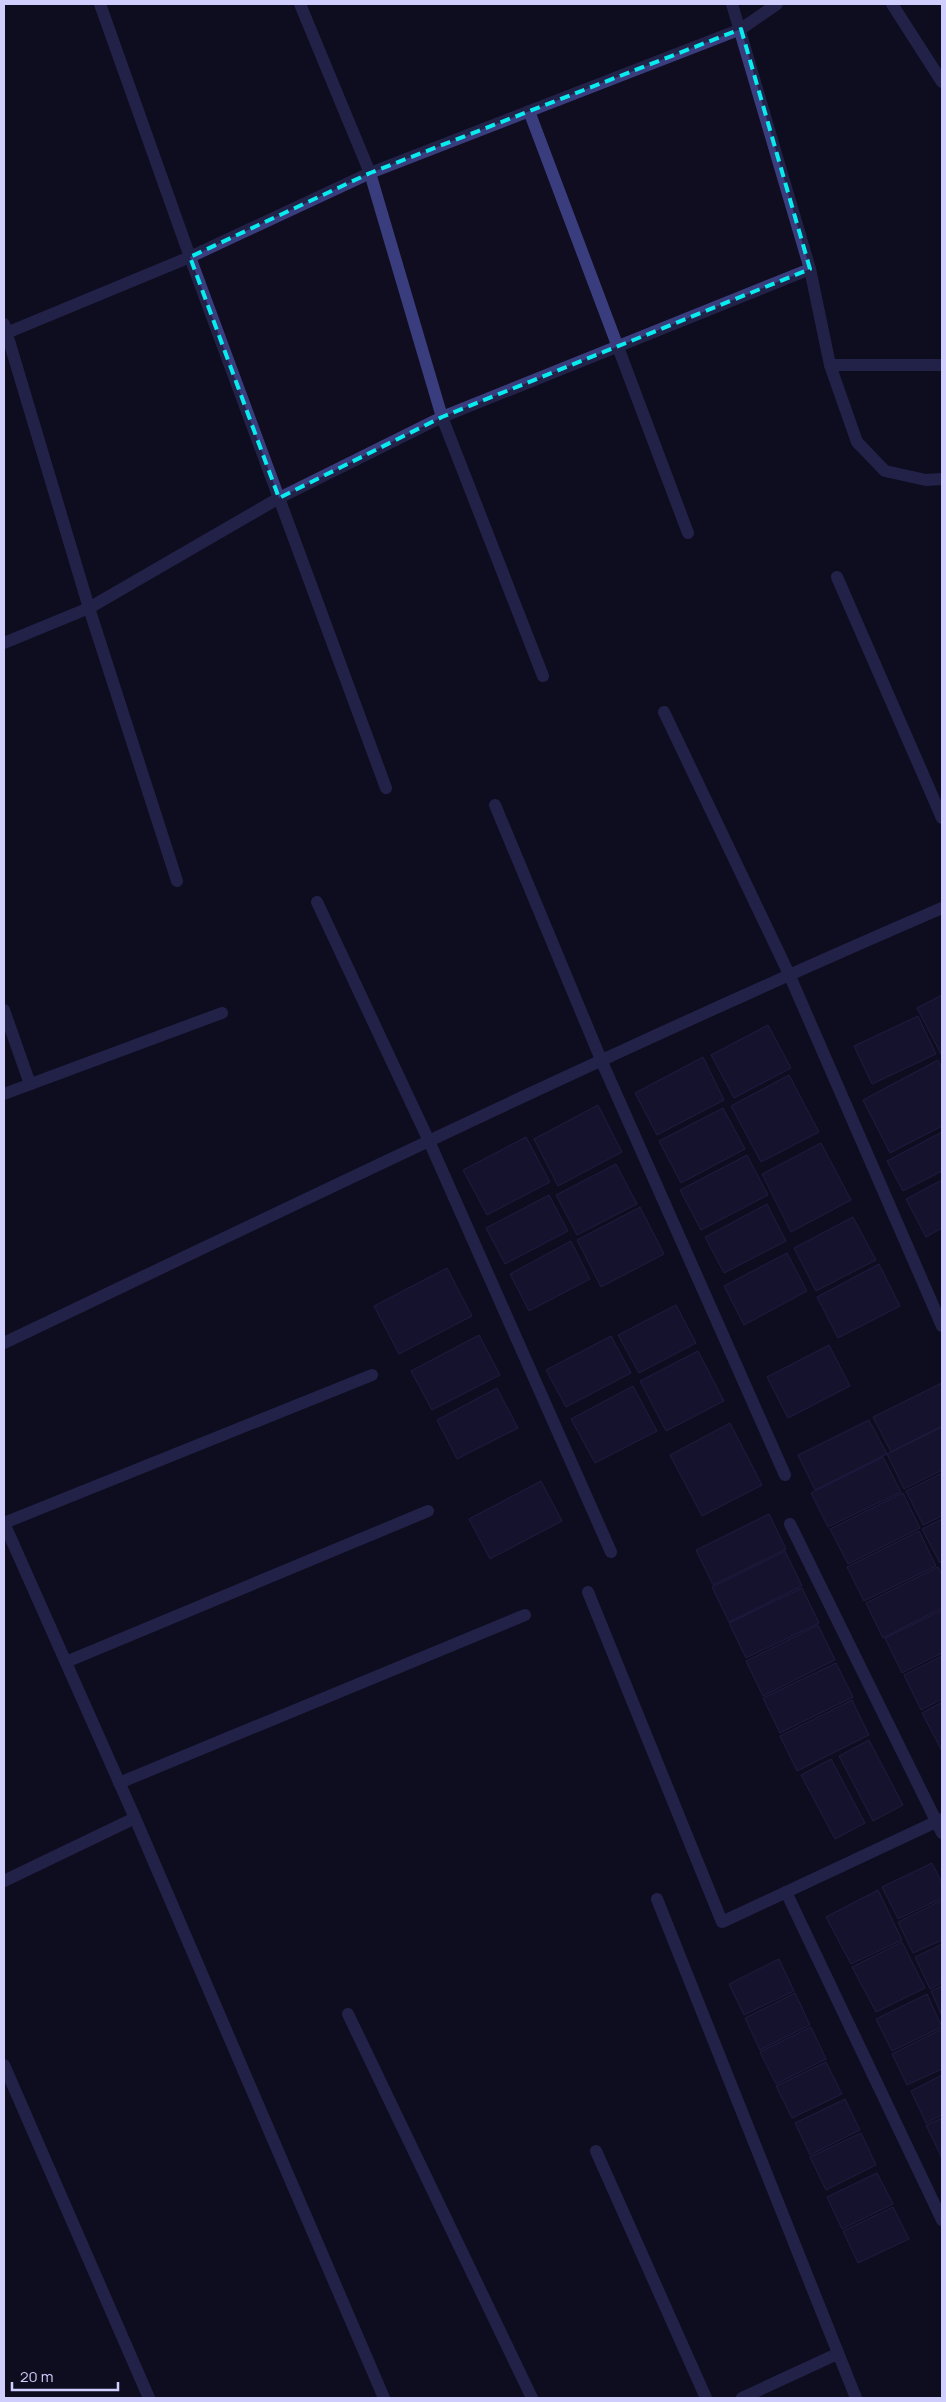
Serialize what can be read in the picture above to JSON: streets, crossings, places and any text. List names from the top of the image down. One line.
{"scale_bar":"20 m"}
